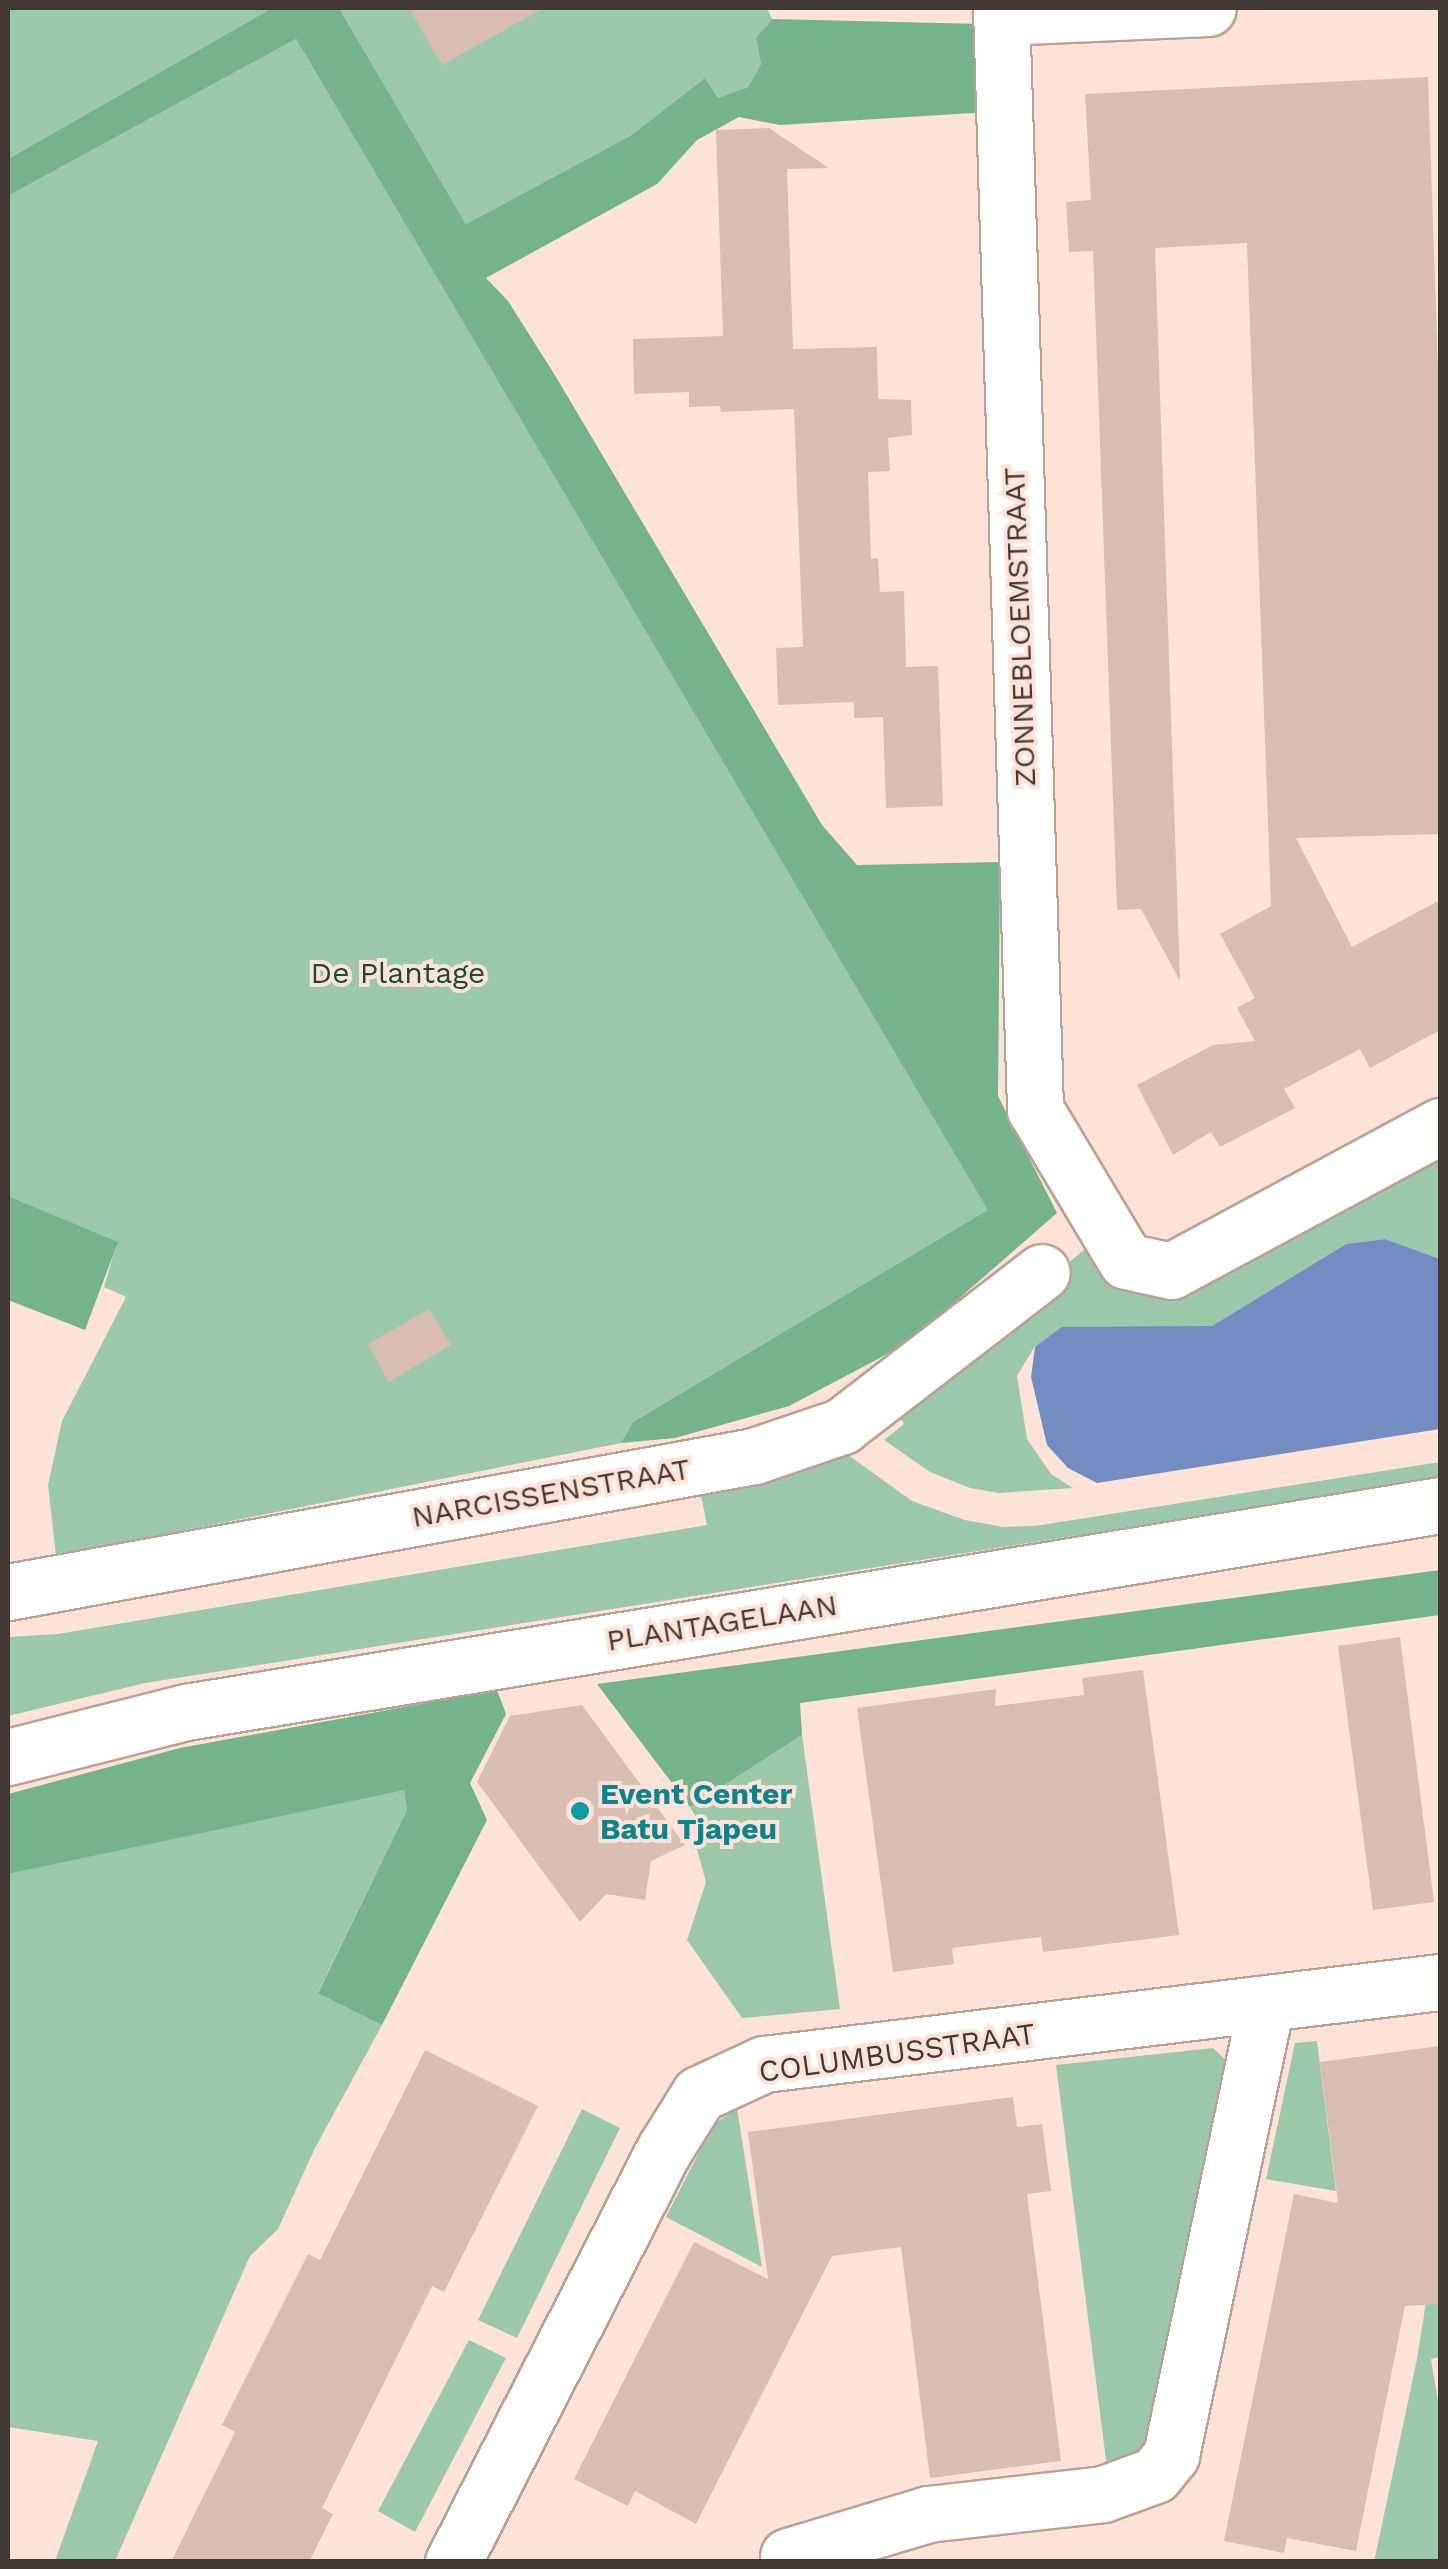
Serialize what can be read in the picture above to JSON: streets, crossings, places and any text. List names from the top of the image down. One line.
{"streets":{"street":["ZONNEBLOEMSTRAAT","NARCISSENSTRAAT","PLANTAGELAAN","COLUMBUSSTRAAT"]},"parks":["De Plantage"],"places":["Event Center Batu Tjapeu"]}
